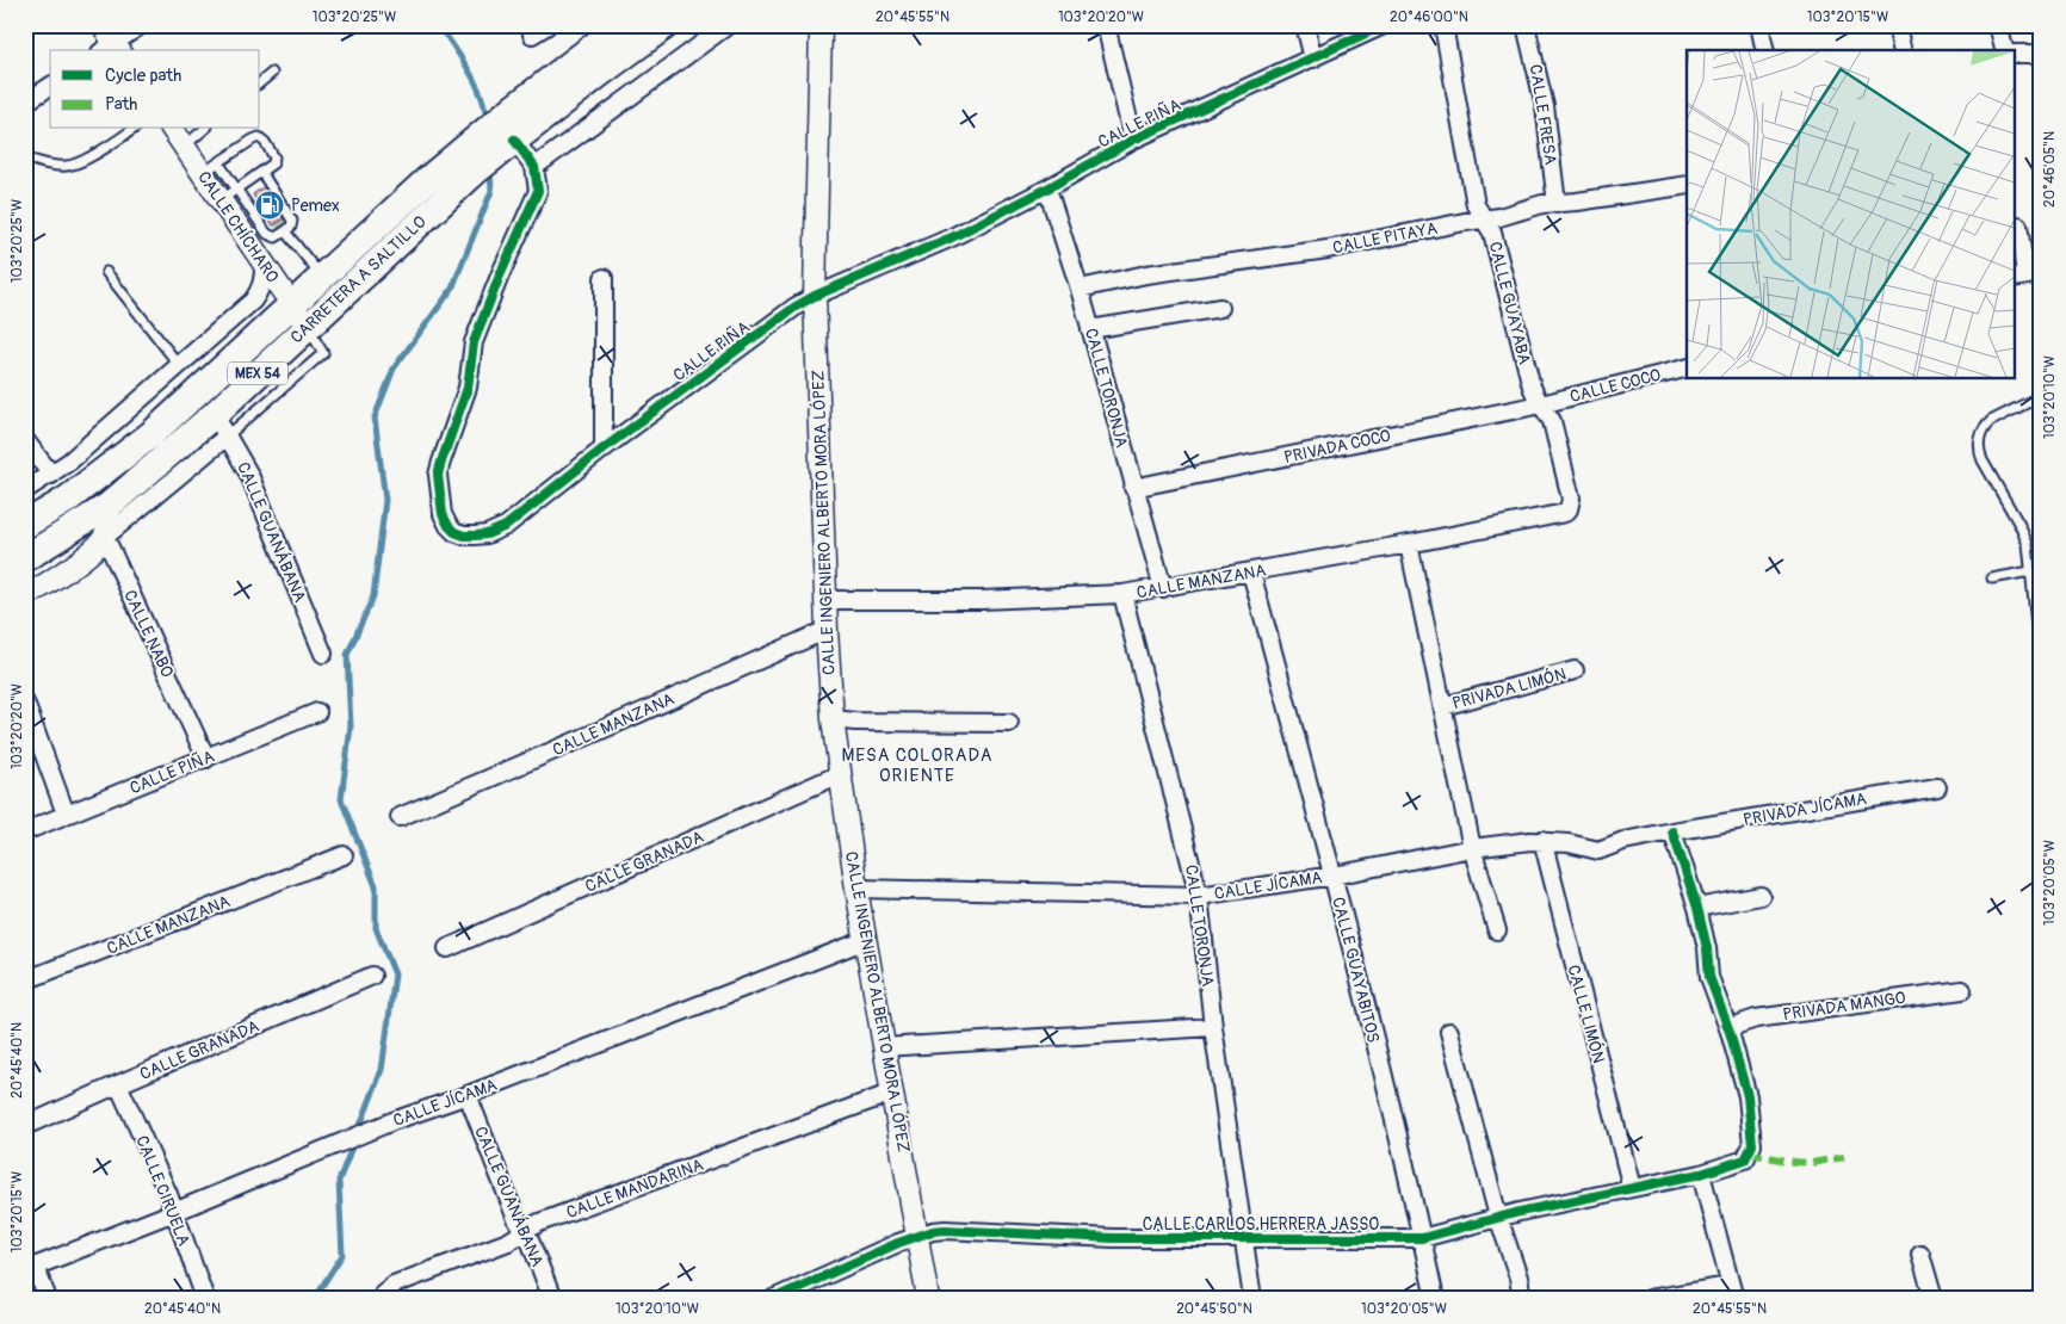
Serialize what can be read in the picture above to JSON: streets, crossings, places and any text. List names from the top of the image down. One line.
{"streets":{"main road":["CARRETERA A SALTILLO","MEX 54"],"street":["CALLE FRESA","CALLE PIÑA","CALLE CHÍCHARO","CALLE PITAYA","CALLE GUAYABA","CALLE COCO","CALLE TORONJA","PRIVADA COCO","CALLE INGENIERO ALBERTO MORA LÓPEZ","CALLE GUANÁBANA","CALLE MANZANA","CALLE NABO","PRIVADA LIMÓN","PRIVADA JÍCAMA","CALLE GRANADA","CALLE JÍCAMA","CALLE GUAYABITOS","PRIVADA MANGO","CALLE LIMÓN","CALLE MANDARINA","CALLE CIRUELA","CALLE CARLOS HERRERA JASSO"]},"crossings":[["CALLE FRESA","CALLE PITAYA"],["CALLE PIÑA","CALLE TORONJA"],["CALLE PIÑA","CALLE INGENIERO ALBERTO MORA LÓPEZ"],["CALLE PIÑA","CALLE NABO"],["CALLE CHÍCHARO","CARRETERA A SALTILLO"],["CALLE PITAYA","CALLE GUAYABA"],["CALLE PITAYA","CALLE TORONJA"],["CARRETERA A SALTILLO","CALLE GUANÁBANA"],["CALLE GUAYABA","CALLE COCO"],["CALLE GUAYABA","PRIVADA COCO"],["CALLE GUAYABA","CALLE MANZANA"],["CALLE COCO","PRIVADA COCO"],["CALLE TORONJA","PRIVADA COCO"],["CALLE TORONJA","CALLE MANZANA"],["CALLE TORONJA","CALLE JÍCAMA"],["CALLE TORONJA","CALLE CARLOS HERRERA JASSO"],["CALLE INGENIERO ALBERTO MORA LÓPEZ","CALLE MANZANA"],["CALLE INGENIERO ALBERTO MORA LÓPEZ","CALLE GRANADA"],["CALLE INGENIERO ALBERTO MORA LÓPEZ","CALLE JÍCAMA"],["CALLE INGENIERO ALBERTO MORA LÓPEZ","CALLE MANDARINA"],["CALLE INGENIERO ALBERTO MORA LÓPEZ","CALLE CARLOS HERRERA JASSO"],["CALLE GUANÁBANA","CALLE JÍCAMA"],["CALLE GUANÁBANA","CALLE MANDARINA"],["CALLE MANZANA","CALLE GUAYABITOS"],["PRIVADA JÍCAMA","CALLE JÍCAMA"],["CALLE GRANADA","CALLE CIRUELA"],["CALLE JÍCAMA","CALLE GUAYABITOS"],["CALLE JÍCAMA","CALLE LIMÓN"],["CALLE JÍCAMA","CALLE CIRUELA"],["CALLE GUAYABITOS","CALLE CARLOS HERRERA JASSO"],["PRIVADA MANGO","CALLE CARLOS HERRERA JASSO"],["CALLE LIMÓN","CALLE CARLOS HERRERA JASSO"]],"districts":["MESA COLORADA ORIENTE"],"places":{"fuel station":["Pemex"]},"legend":["Cycle path","Path"],"coordinates":["103°20'25\"W","20°45'55\"N","103°20'20\"W","20°46'00\"N","103°20'15\"W","20°46'05\"N","103°20'10\"W","103°20'05\"W","20°45'40\"N","20°45'50\"N"]}
